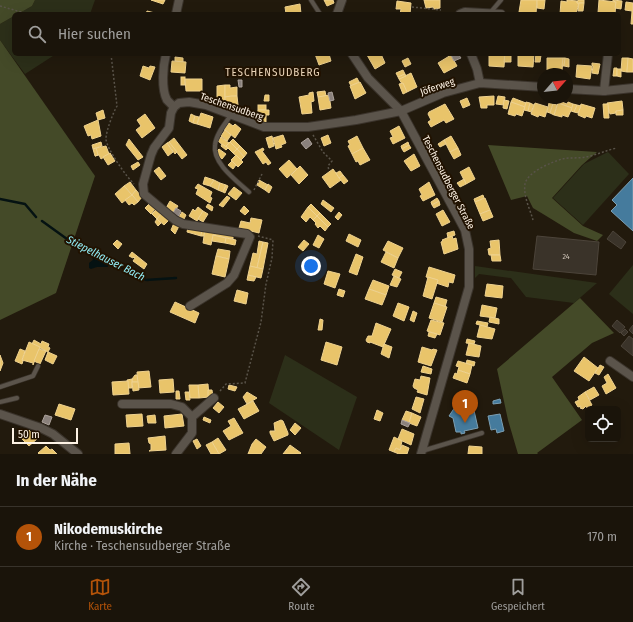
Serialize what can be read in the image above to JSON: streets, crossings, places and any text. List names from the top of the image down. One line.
{"streets":{"street":["Jöferweg","Teschensudberg","Teschensudberger Straße"]},"crossings":[["Jöferweg","Teschensudberg"],["Jöferweg","Teschensudberger Straße"],["Teschensudberg","Teschensudberger Straße"]],"districts":["TESCHENSUDBERG"],"water":["Stiepelhauser Bach"],"house_numbers":["24"],"scale_bar":"50 m","north":"top right","page":{"search":"Hier suchen","pins":"1","scale":"50 m","heading":"In der Nähe","list":[{"mark":"1","name":"Nikodemuskirche","note":"Kirche · Teschensudberger Straße","value":"170 m"}],"nav":["Karte","Route","Gespeichert"]}}
